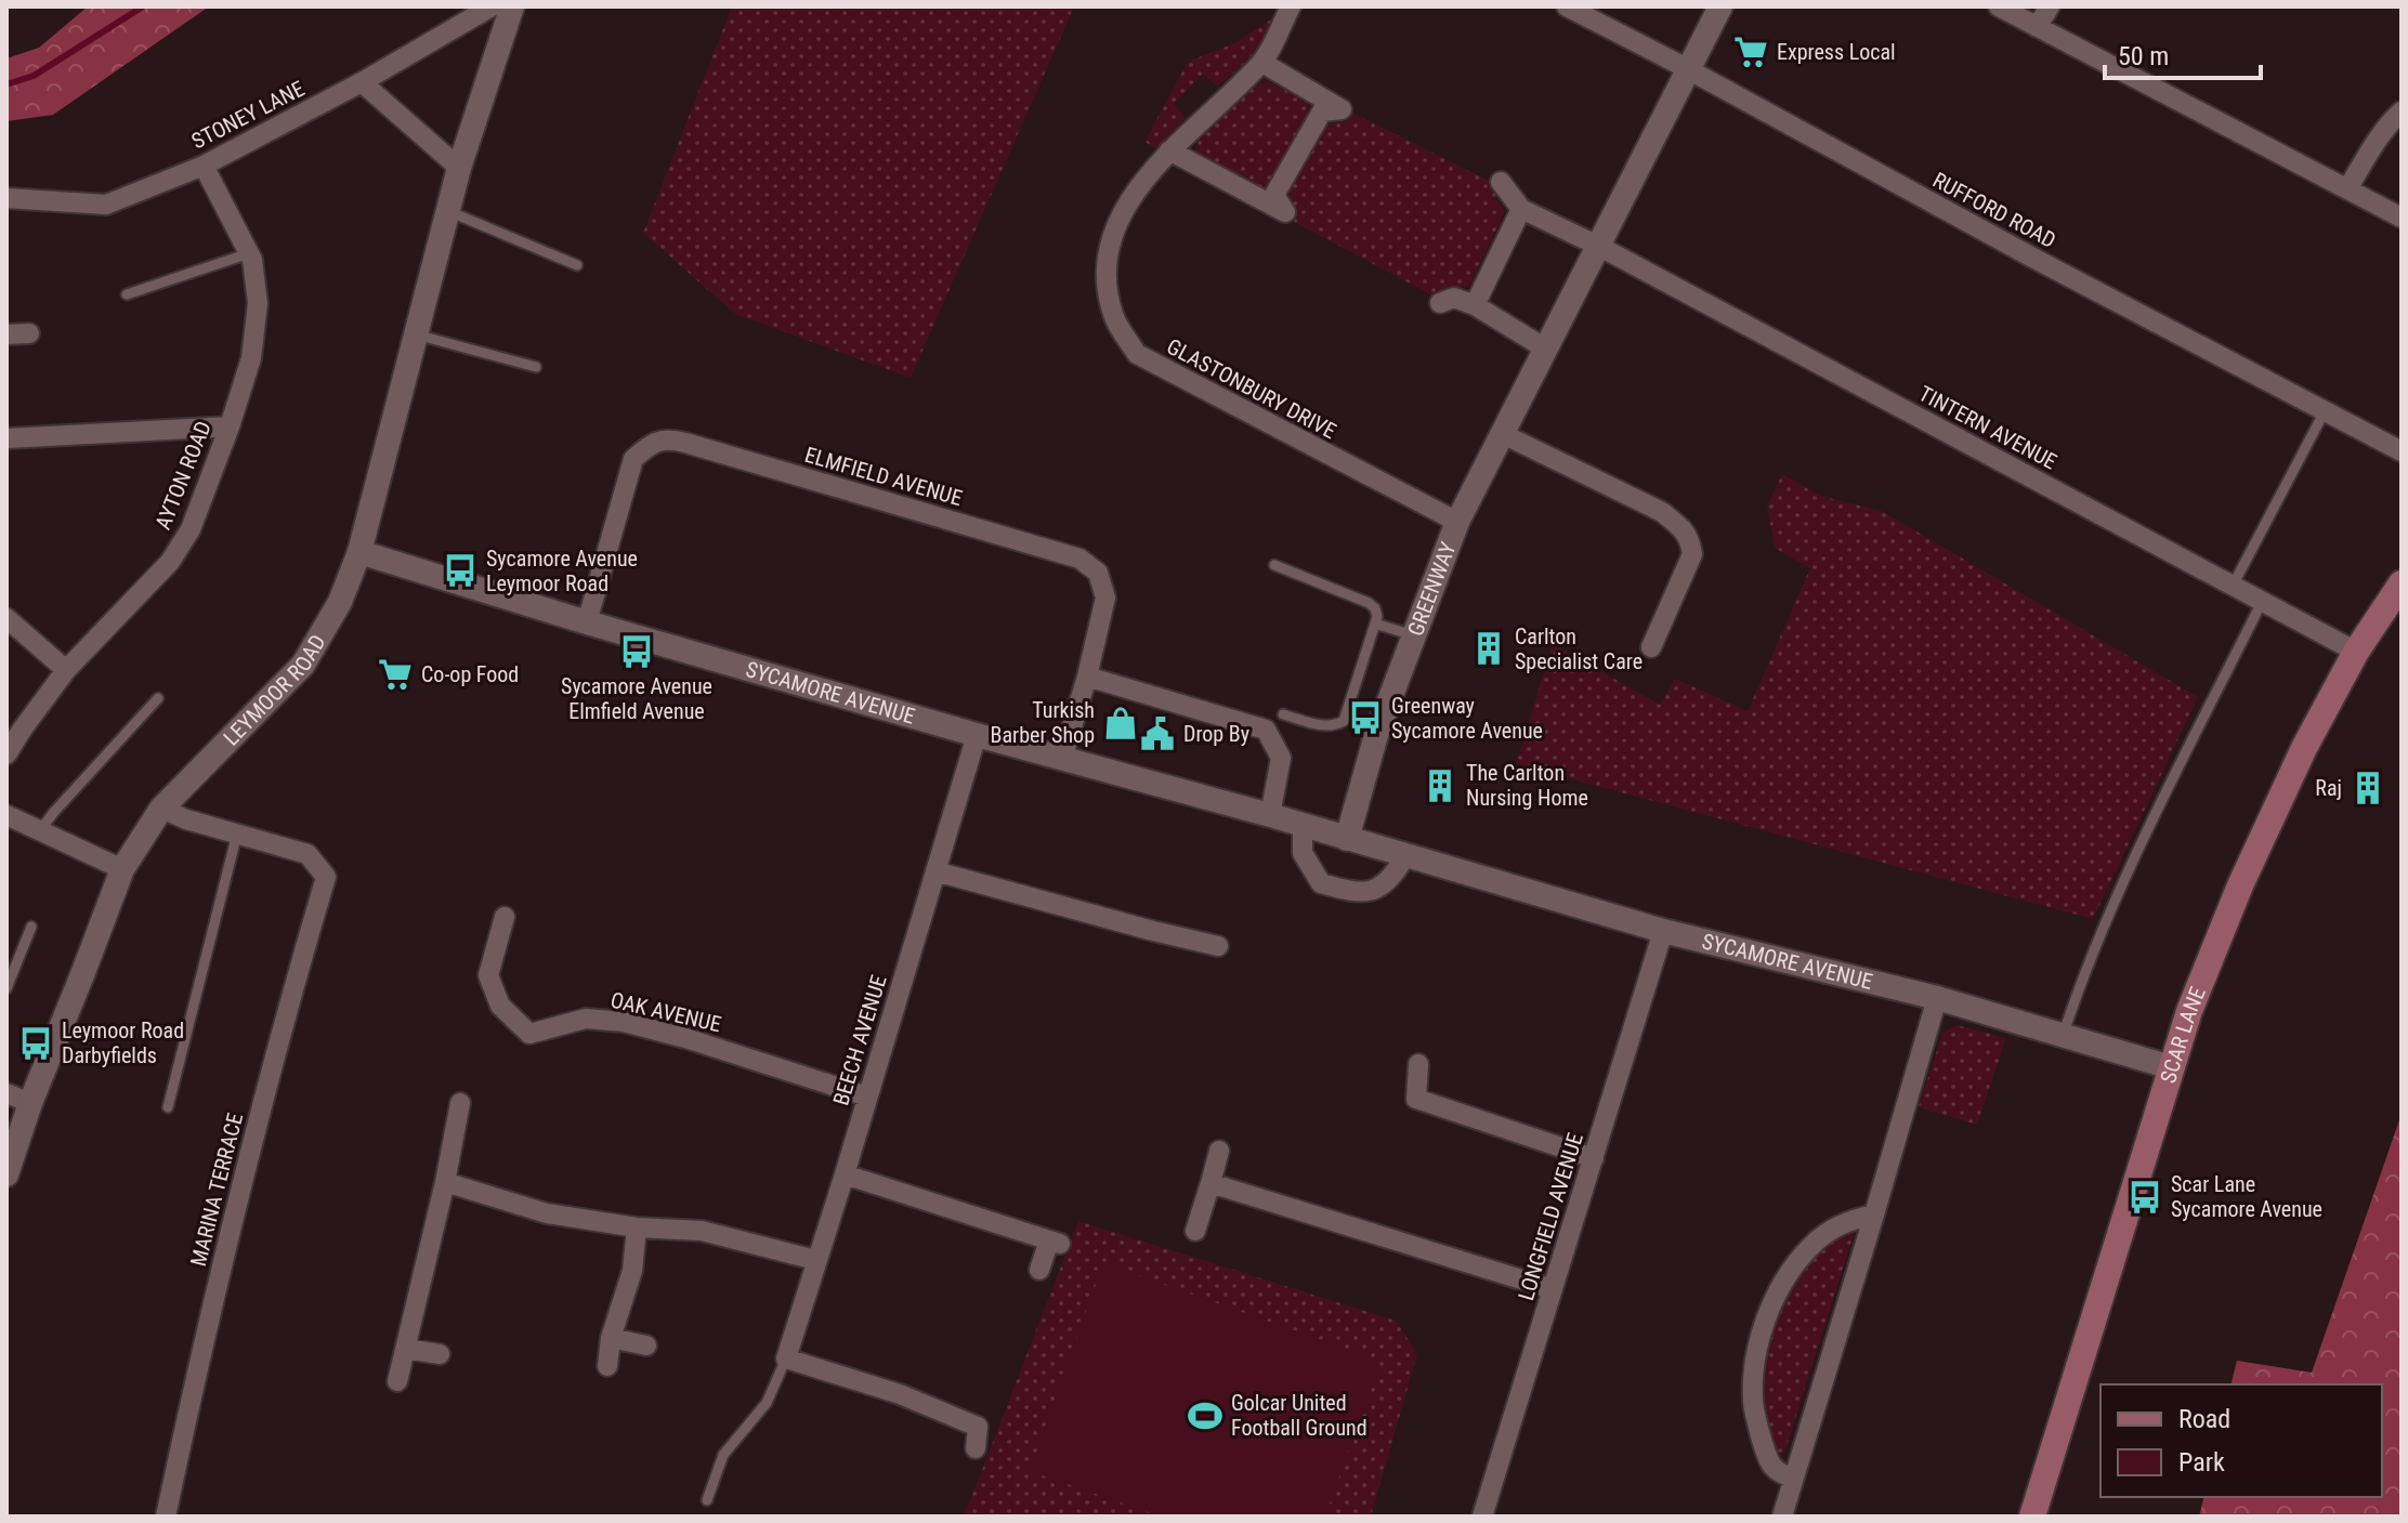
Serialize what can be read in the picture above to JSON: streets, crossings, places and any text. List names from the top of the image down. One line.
{"streets":{"main road":["SCAR LANE"],"street":["STONEY LANE","RUFFORD ROAD","GLASTONBURY DRIVE","TINTERN AVENUE","AYTON ROAD","ELMFIELD AVENUE","GREENWAY","LEYMOOR ROAD","SYCAMORE AVENUE","OAK AVENUE","BEECH AVENUE","MARINA TERRACE","LONGFIELD AVENUE"]},"crossings":[["STONEY LANE","AYTON ROAD"],["STONEY LANE","LEYMOOR ROAD"],["RUFFORD ROAD","GREENWAY"],["GLASTONBURY DRIVE","GREENWAY"],["TINTERN AVENUE","GREENWAY"],["TINTERN AVENUE","SCAR LANE"],["ELMFIELD AVENUE","SYCAMORE AVENUE"],["GREENWAY","SYCAMORE AVENUE"],["LEYMOOR ROAD","SYCAMORE AVENUE"],["SYCAMORE AVENUE","SCAR LANE"],["SYCAMORE AVENUE","BEECH AVENUE"],["SYCAMORE AVENUE","LONGFIELD AVENUE"],["OAK AVENUE","BEECH AVENUE"]],"places":{"supermarket":["Express Local","Co-op Food"],"bus stop":["Sycamore Avenue Leymoor Road","Sycamore Avenue Elmfield Avenue","Greenway Sycamore Avenue","Leymoor Road Darbyfields","Scar Lane Sycamore Avenue"],"building":["Carlton Specialist Care","The Carlton Nursing Home","Raj"],"shop":["Turkish Barber Shop"],"public building":["Drop By"],"sports":["Golcar United Football Ground"]},"legend":["Road","Park"],"scale_bar":"50 m"}
